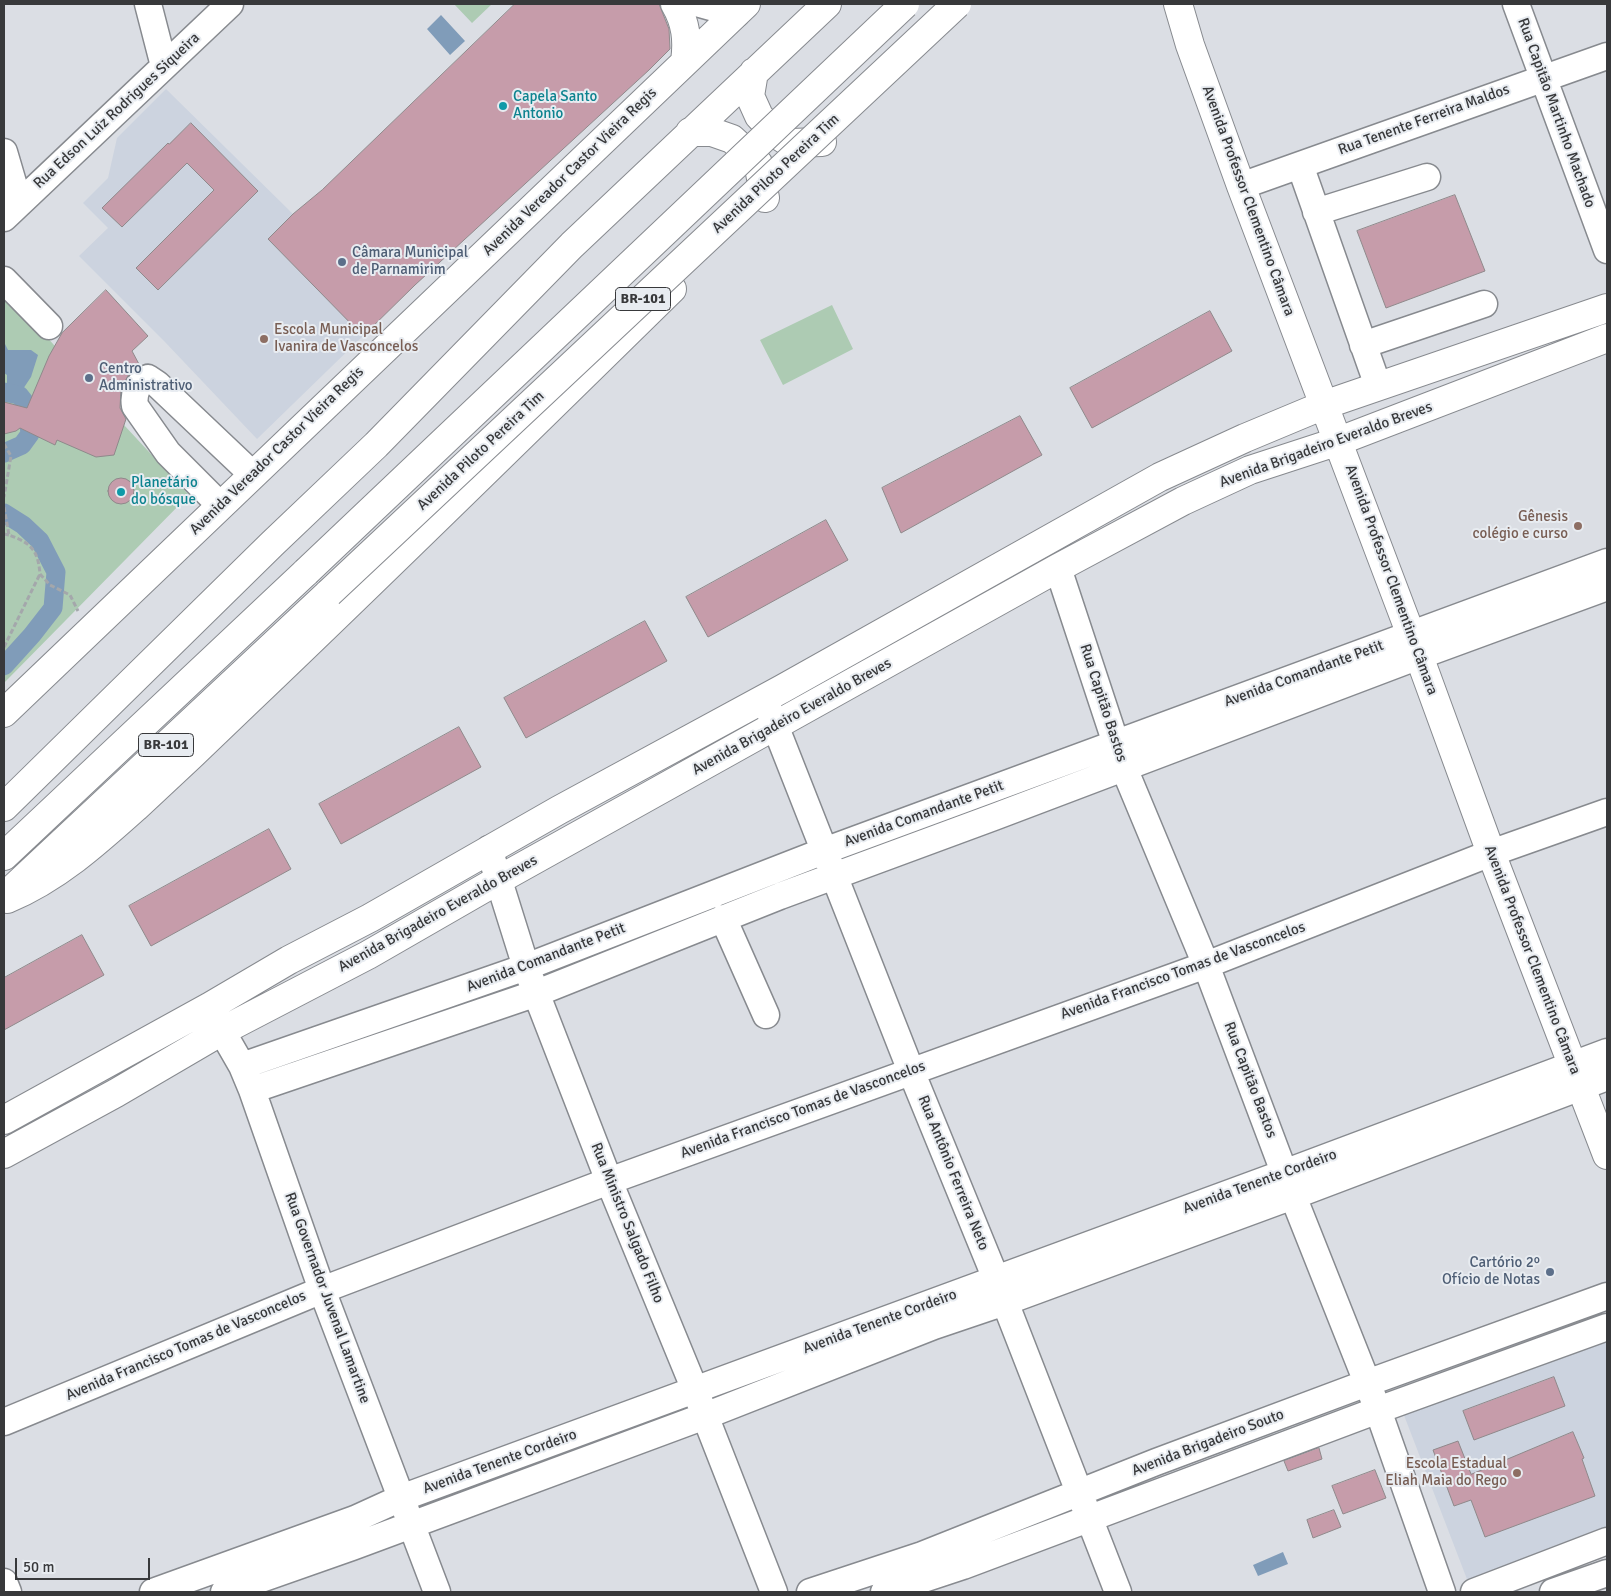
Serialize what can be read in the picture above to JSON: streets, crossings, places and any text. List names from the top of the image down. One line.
{"streets":{"main road":["Avenida Vereador Castor Vieira Regis","Avenida Piloto Pereira Tim","Avenida Professor Clementino Câmara","BR-101","Avenida Brigadeiro Everaldo Breves"],"street":["Rua Edson Luiz Rodrigues Siqueira","Rua Capitão Martinho Machado","Rua Tenente Ferreira Maldos","Avenida Comandante Petit","Rua Capitão Bastos","Avenida Francisco Tomas de Vasconcelos","Rua Antônio Ferreira Neto","Avenida Tenente Cordeiro","Rua Ministro Salgado Filho","Rua Governador Juvenal Lamartine","Avenida Brigadeiro Souto"]},"crossings":[["Rua Capitão Martinho Machado","Rua Tenente Ferreira Maldos"],["Rua Tenente Ferreira Maldos","Avenida Professor Clementino Câmara"],["Avenida Professor Clementino Câmara","Avenida Brigadeiro Everaldo Breves"],["Avenida Professor Clementino Câmara","Avenida Comandante Petit"],["Avenida Professor Clementino Câmara","Avenida Francisco Tomas de Vasconcelos"],["Avenida Professor Clementino Câmara","Avenida Tenente Cordeiro"],["Avenida Brigadeiro Everaldo Breves","Rua Capitão Bastos"],["Avenida Brigadeiro Everaldo Breves","Rua Antônio Ferreira Neto"],["Avenida Brigadeiro Everaldo Breves","Rua Ministro Salgado Filho"],["Avenida Brigadeiro Everaldo Breves","Rua Governador Juvenal Lamartine"],["Avenida Comandante Petit","Rua Capitão Bastos"],["Avenida Comandante Petit","Rua Antônio Ferreira Neto"],["Avenida Comandante Petit","Rua Ministro Salgado Filho"],["Avenida Comandante Petit","Rua Governador Juvenal Lamartine"],["Rua Capitão Bastos","Avenida Francisco Tomas de Vasconcelos"],["Rua Capitão Bastos","Avenida Tenente Cordeiro"],["Rua Capitão Bastos","Avenida Brigadeiro Souto"],["Avenida Francisco Tomas de Vasconcelos","Rua Antônio Ferreira Neto"],["Avenida Francisco Tomas de Vasconcelos","Rua Ministro Salgado Filho"],["Avenida Francisco Tomas de Vasconcelos","Rua Governador Juvenal Lamartine"],["Rua Antônio Ferreira Neto","Avenida Tenente Cordeiro"],["Rua Antônio Ferreira Neto","Avenida Brigadeiro Souto"],["Avenida Tenente Cordeiro","Rua Ministro Salgado Filho"],["Avenida Tenente Cordeiro","Rua Governador Juvenal Lamartine"]],"places":["Capela Santo Antonio","Câmara Municipal de Parnamirim","Escola Municipal Ivanira de Vasconcelos","Centro Administrativo","Planetário do bósque","Gênesis colégio e curso","Cartório 2º Ofício de Notas","Escola Estadual Eliah Maia do Rego"],"scale_bar":"50 m"}
